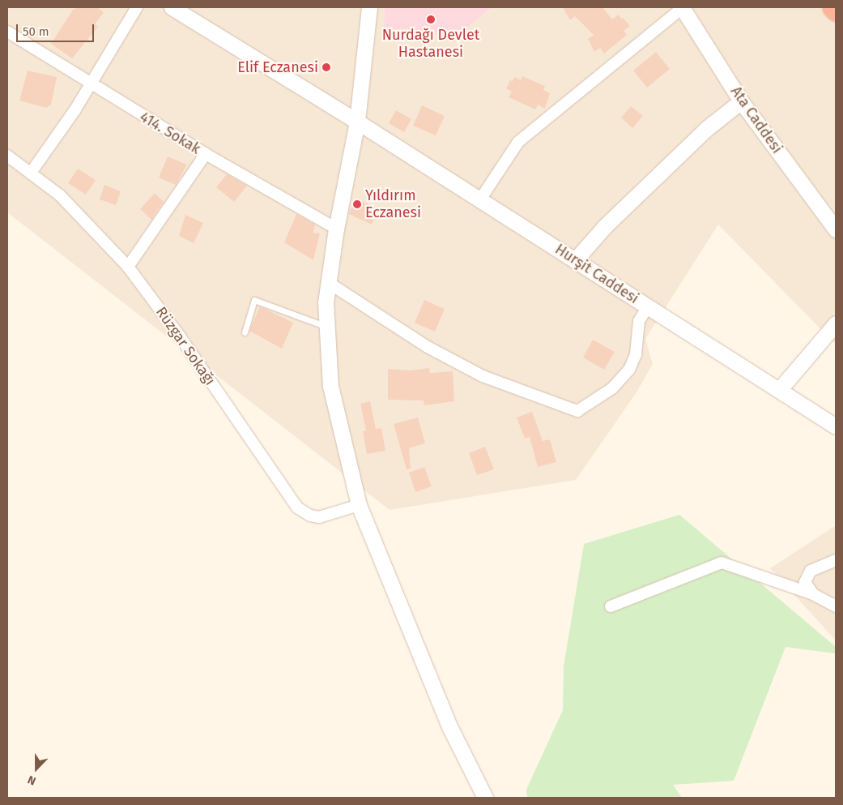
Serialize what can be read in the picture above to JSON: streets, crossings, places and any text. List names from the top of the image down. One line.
{"streets":{"street":["Ata Caddesi","414. Sokak","Hurşit Caddesi","Rüzgar Sokağı"]},"places":["Nurdağı Devlet Hastanesi","Elif Eczanesi","Yıldırım Eczanesi"],"scale_bar":"50 m","north":"bottom"}
